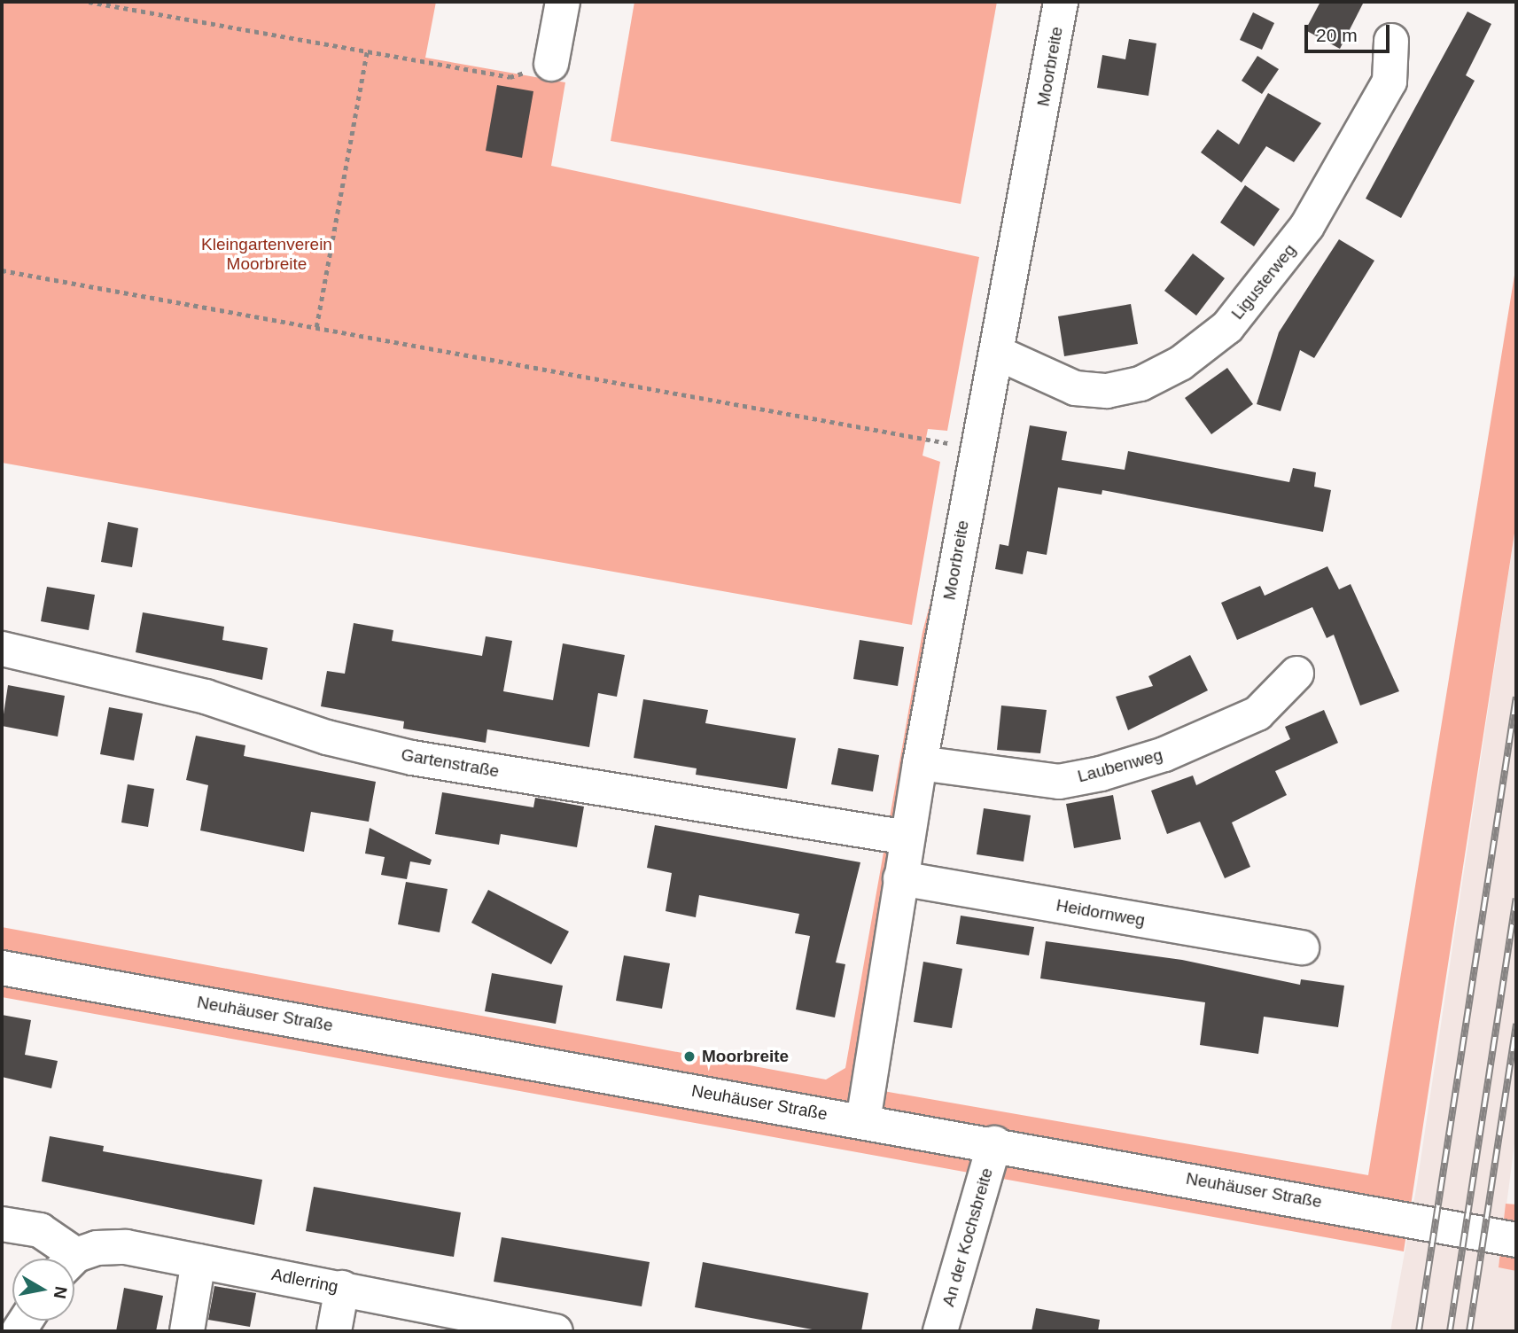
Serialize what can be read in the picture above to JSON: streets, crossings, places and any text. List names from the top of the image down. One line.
{"streets":{"street":["Moorbreite","Ligusterweg","Gartenstraße","Laubenweg","Heidornweg","Neuhäuser Straße","An der Kochsbreite","Adlerring"]},"crossings":[["Moorbreite","Ligusterweg"],["Moorbreite","Gartenstraße"],["Moorbreite","Laubenweg"],["Moorbreite","Heidornweg"],["Moorbreite","Neuhäuser Straße"],["Neuhäuser Straße","An der Kochsbreite"]],"parks":["Kleingartenverein Moorbreite"],"places":["Moorbreite"],"scale_bar":"20 m","north":"right"}
